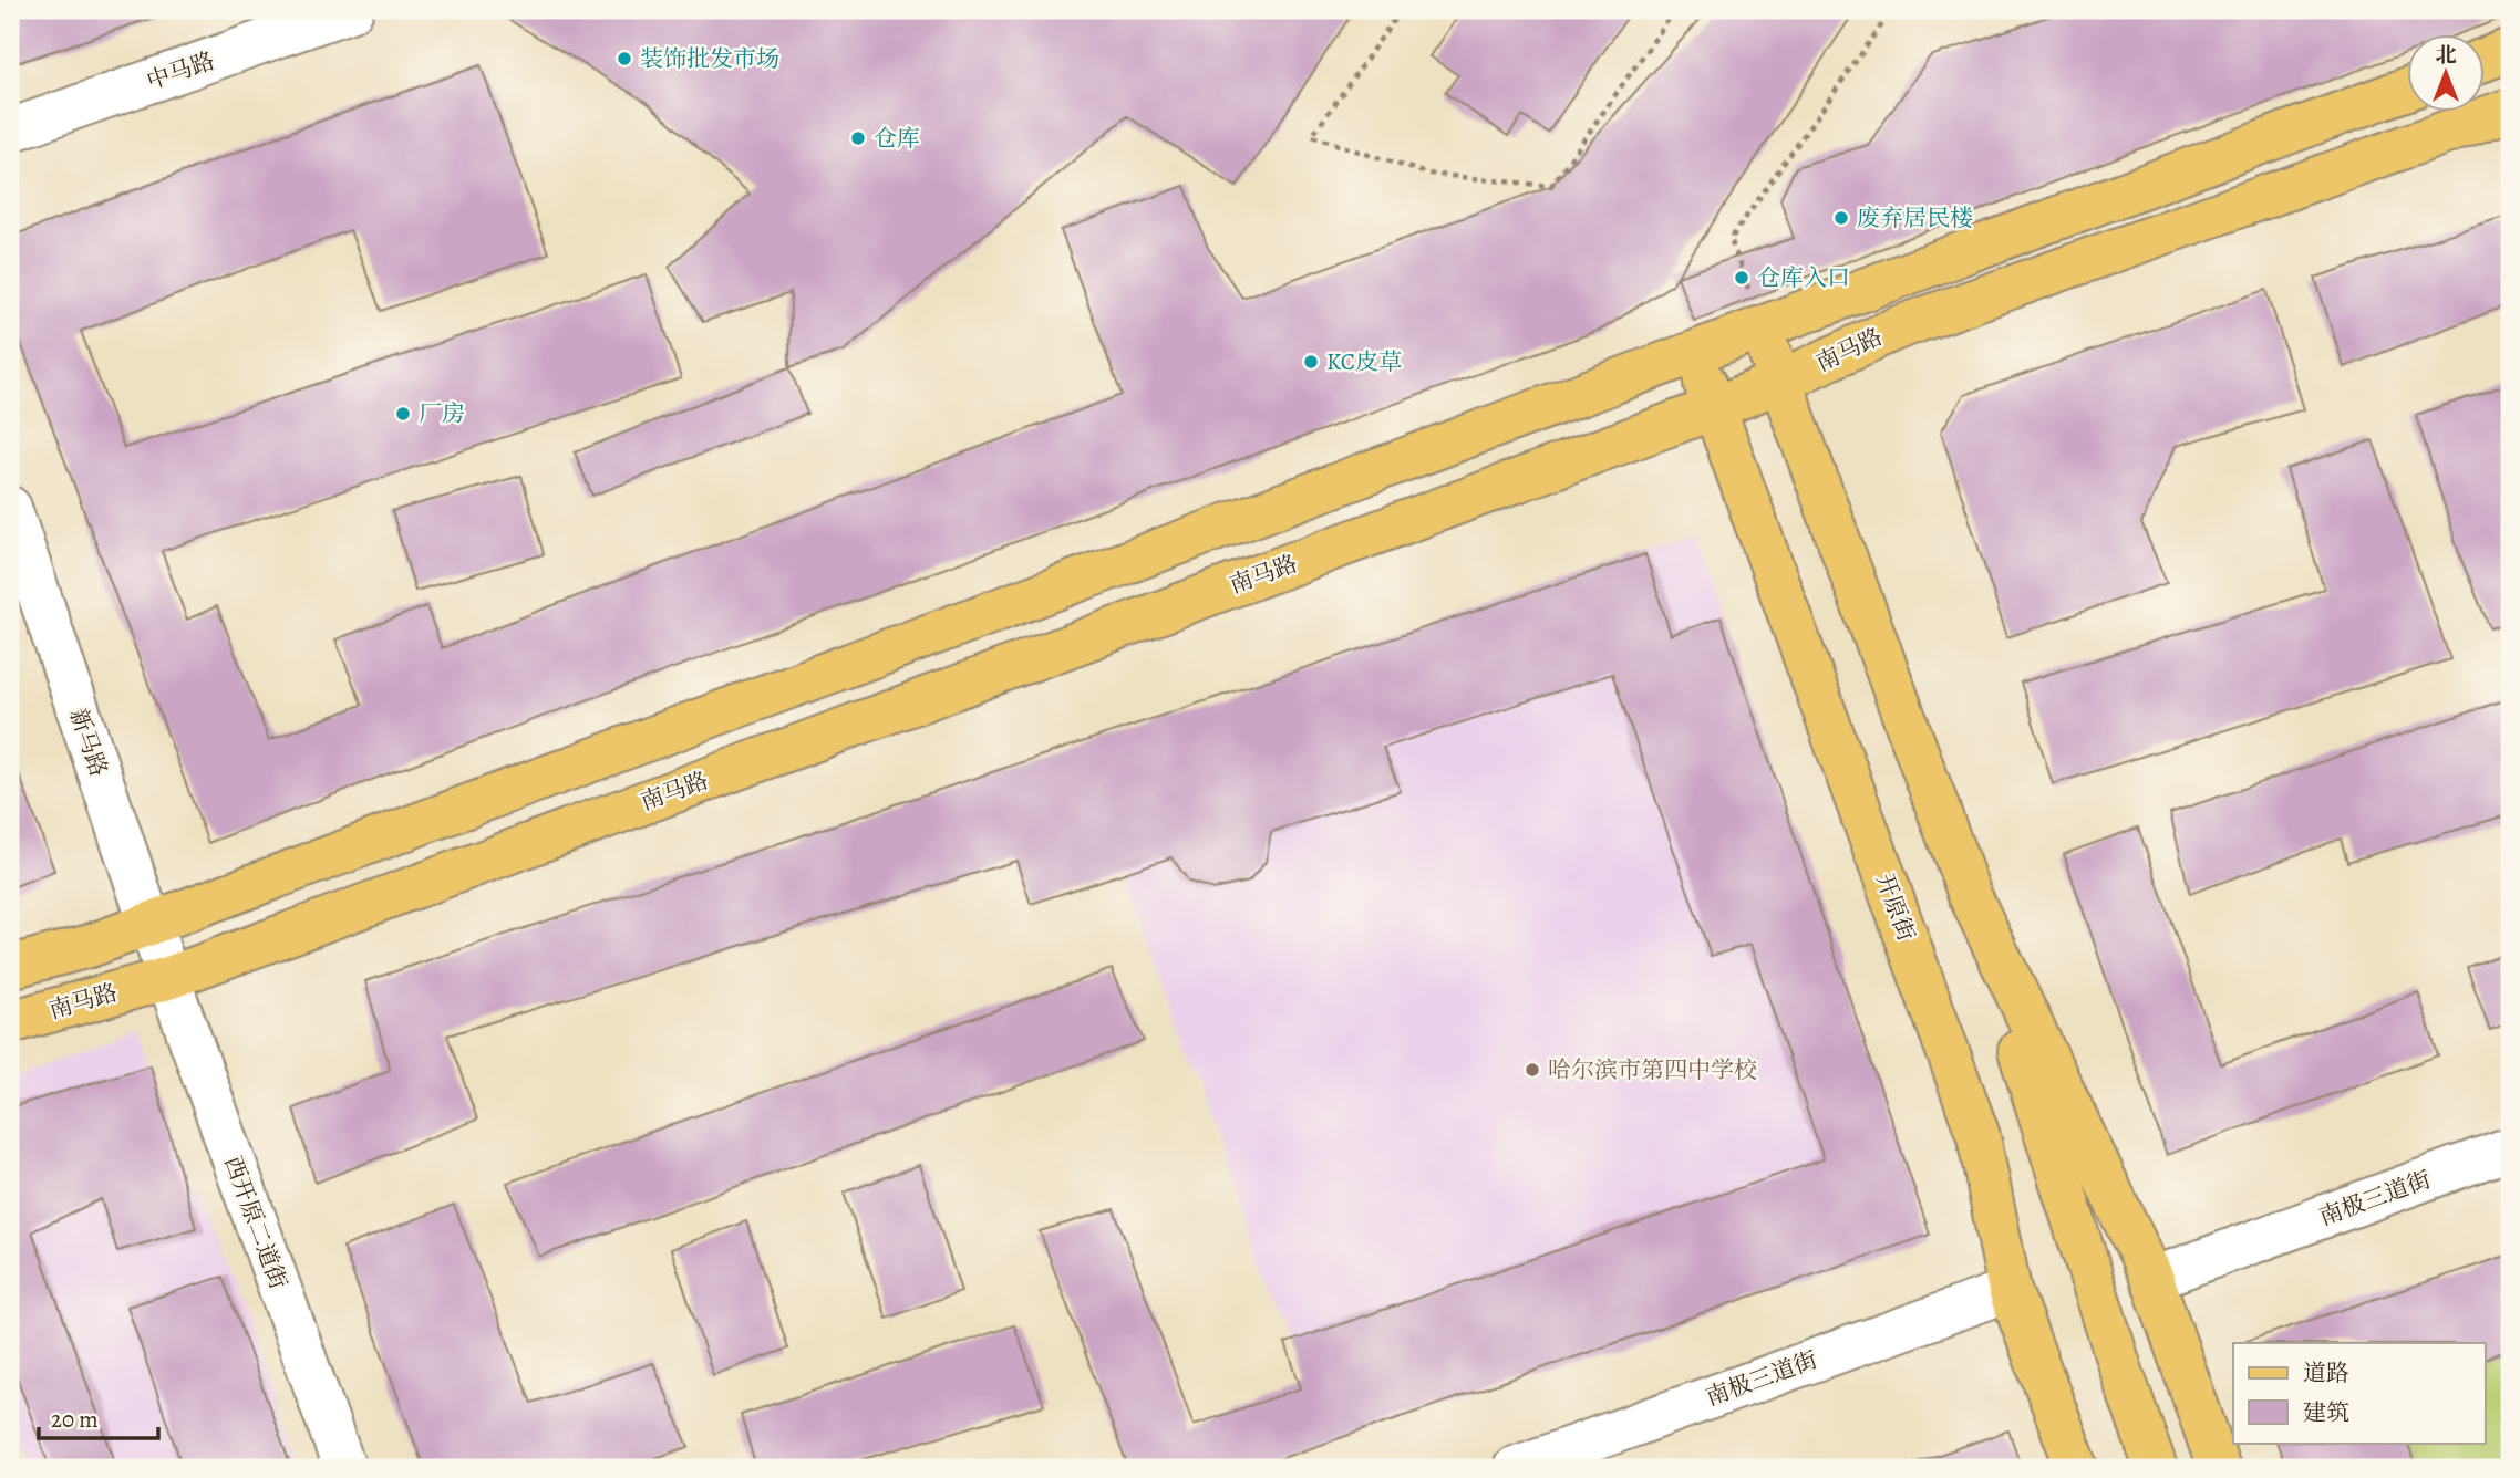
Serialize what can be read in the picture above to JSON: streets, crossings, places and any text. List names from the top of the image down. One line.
{"streets":{"main road":["南马路","开原街"],"street":["中马路","新马路","南极三道街","西开原二道街"]},"crossings":[["南马路","新马路"],["南马路","开原街"],["南马路","西开原二道街"],["新马路","西开原二道街"],["开原街","南极三道街"]],"places":["装饰批发市场","仓库","废弃居民楼","仓库入口","KC皮草","厂房","哈尔滨市第四中学校"],"legend":["道路","建筑"],"scale_bar":"20 m","north":"top"}
